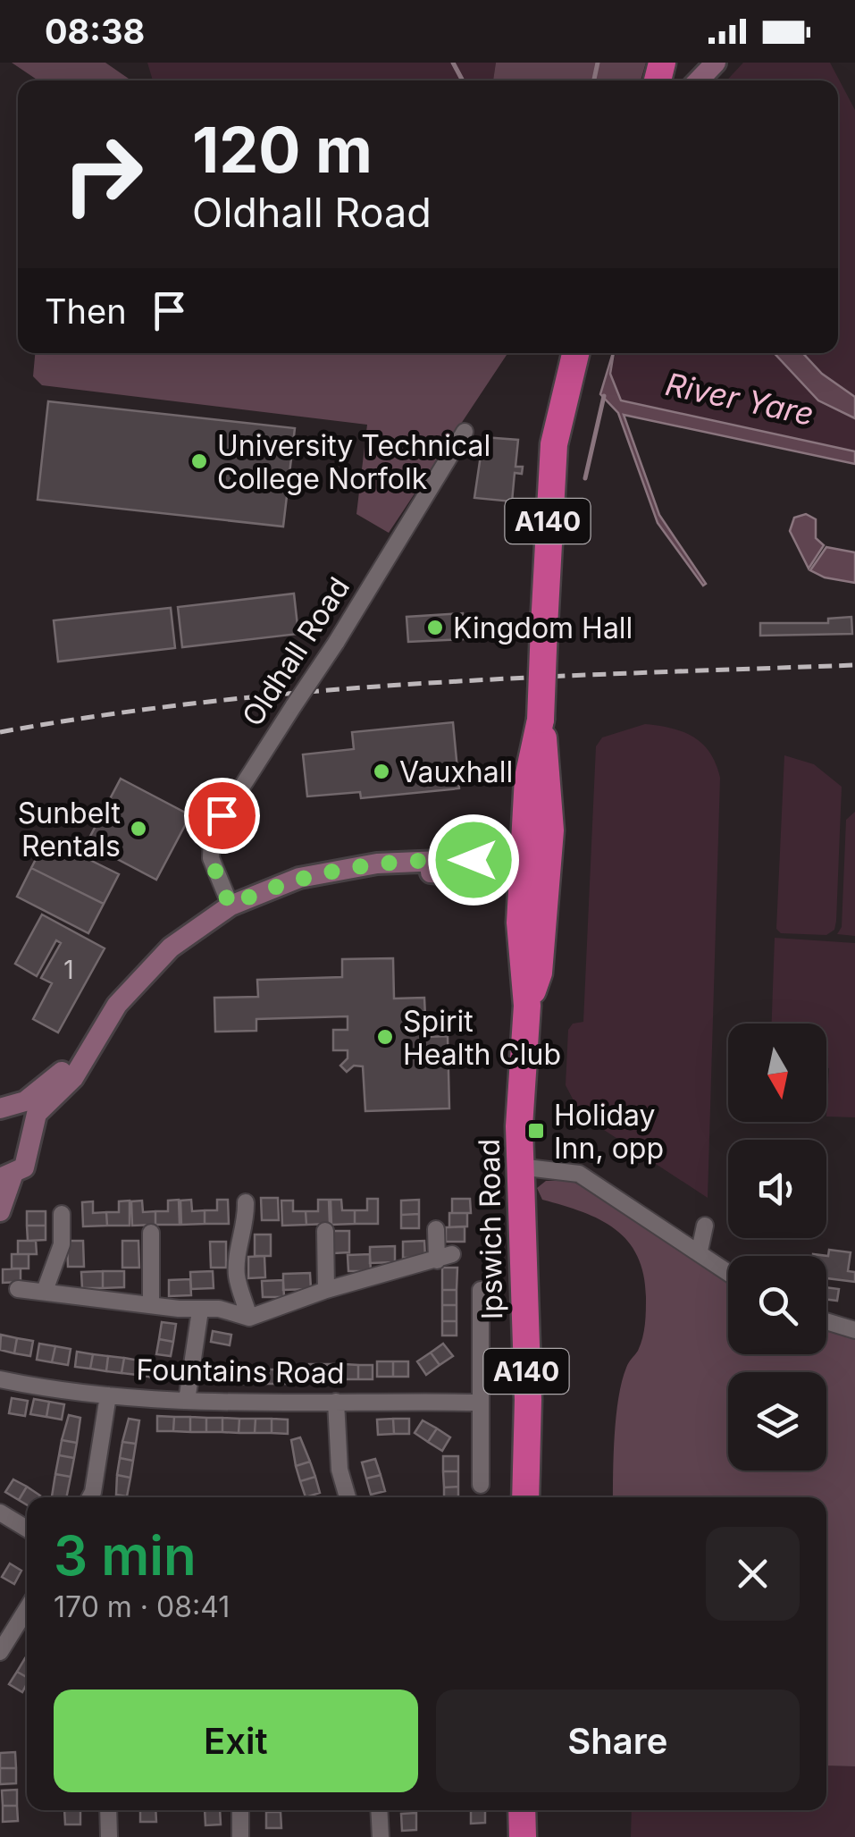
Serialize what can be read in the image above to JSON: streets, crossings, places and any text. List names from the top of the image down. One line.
{"streets":{"highway":["A140","Ipswich Road"],"street":["Oldhall Road","Fountains Road"]},"water":["River Yare"],"places":{"other":["University Technical College Norfolk","Kingdom Hall","Vauxhall","Sunbelt Rentals","Spirit Health Club"],"transit":["Holiday Inn, opp"]},"house_numbers":["1"],"north":"bottom","page":{"status":"08:38","turn":["120 m","Oldhall Road"],"then":"Then","heading":["3 min","170 m · 08:41"],"buttons":["Exit","Share"]}}
